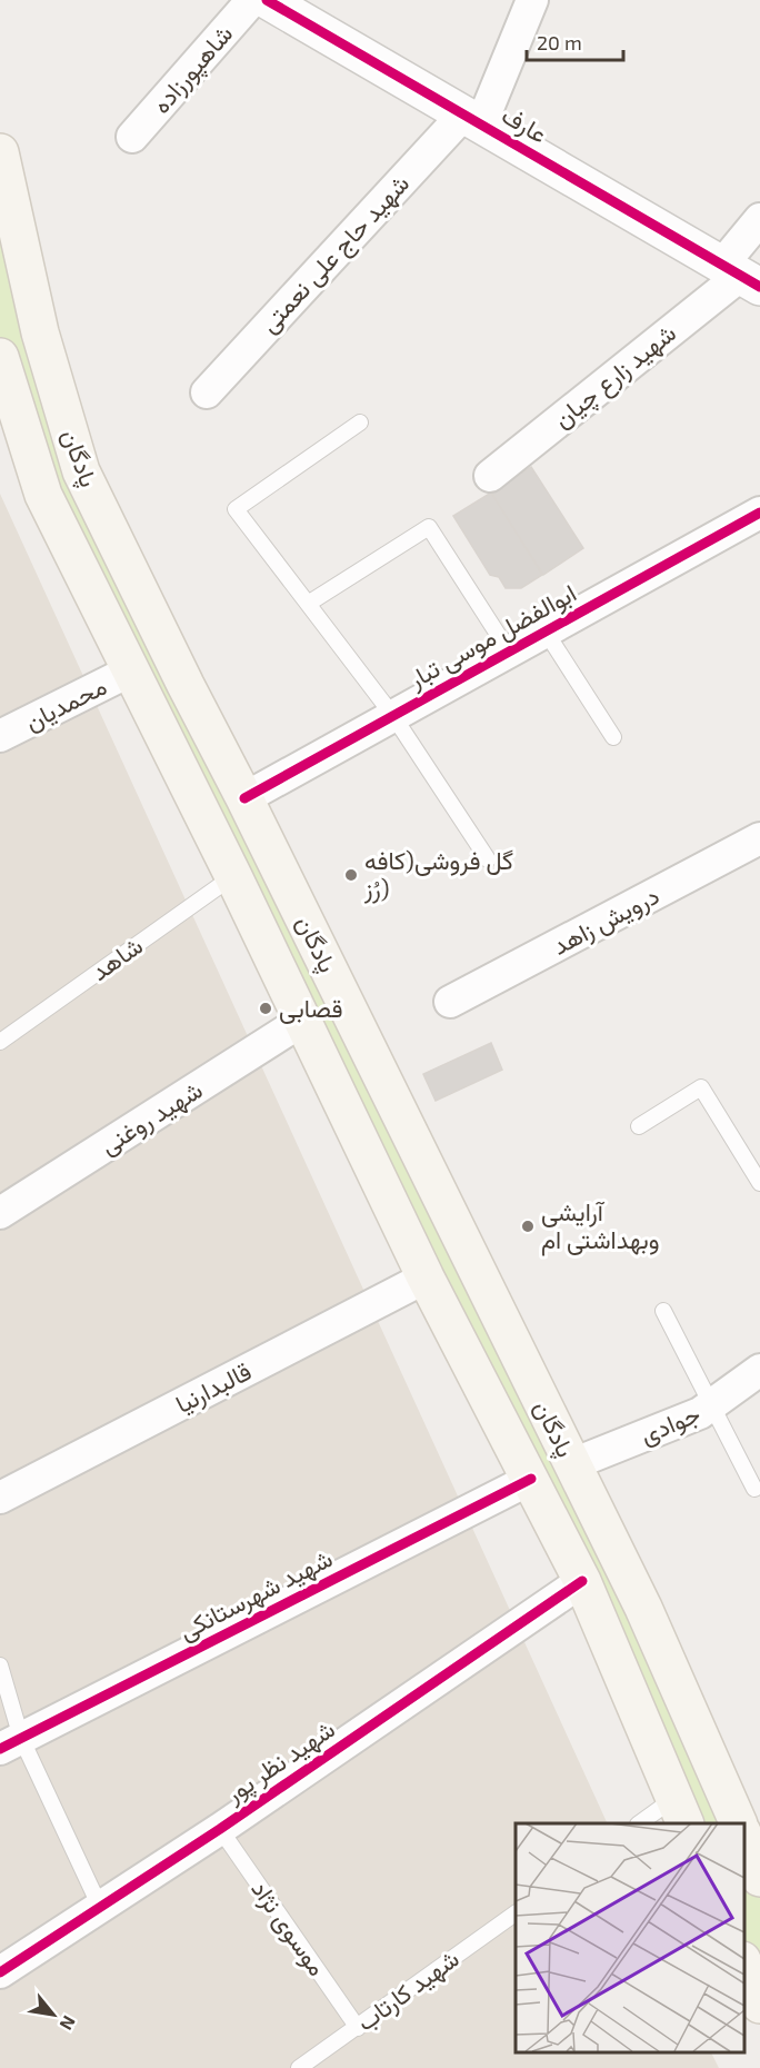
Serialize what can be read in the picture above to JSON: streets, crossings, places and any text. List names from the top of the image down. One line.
{"streets":{"main road":["پادگان"],"street":["شاهپورزاده","عارف","شهید حاج علی نعمتی","شهید زارع چیان","ابوالفضل موسی تبار","محمدیان","درویش زاهد","شهید روغنی","قالبدارنیا","جوادی","شهید شهرستانکی","شهید نظر پور"],"lane":["شاهد","موسوی نژاد","شهید کارتاب"]},"crossings":[["عارف","شهید حاج علی نعمتی"],["عارف","شهید زارع چیان"],["پادگان","ابوالفضل موسی تبار"],["پادگان","محمدیان"],["پادگان","شاهد"],["پادگان","شهید روغنی"],["پادگان","قالبدارنیا"],["پادگان","جوادی"],["پادگان","شهید شهرستانکی"],["پادگان","شهید نظر پور"],["شهید نظر پور","موسوی نژاد"],["موسوی نژاد","شهید کارتاب"]],"places":["گل فروشی(کافه رُز)","قصابی","آرایشی وبهداشتی ام"],"scale_bar":"20 m","north":"bottom right"}
